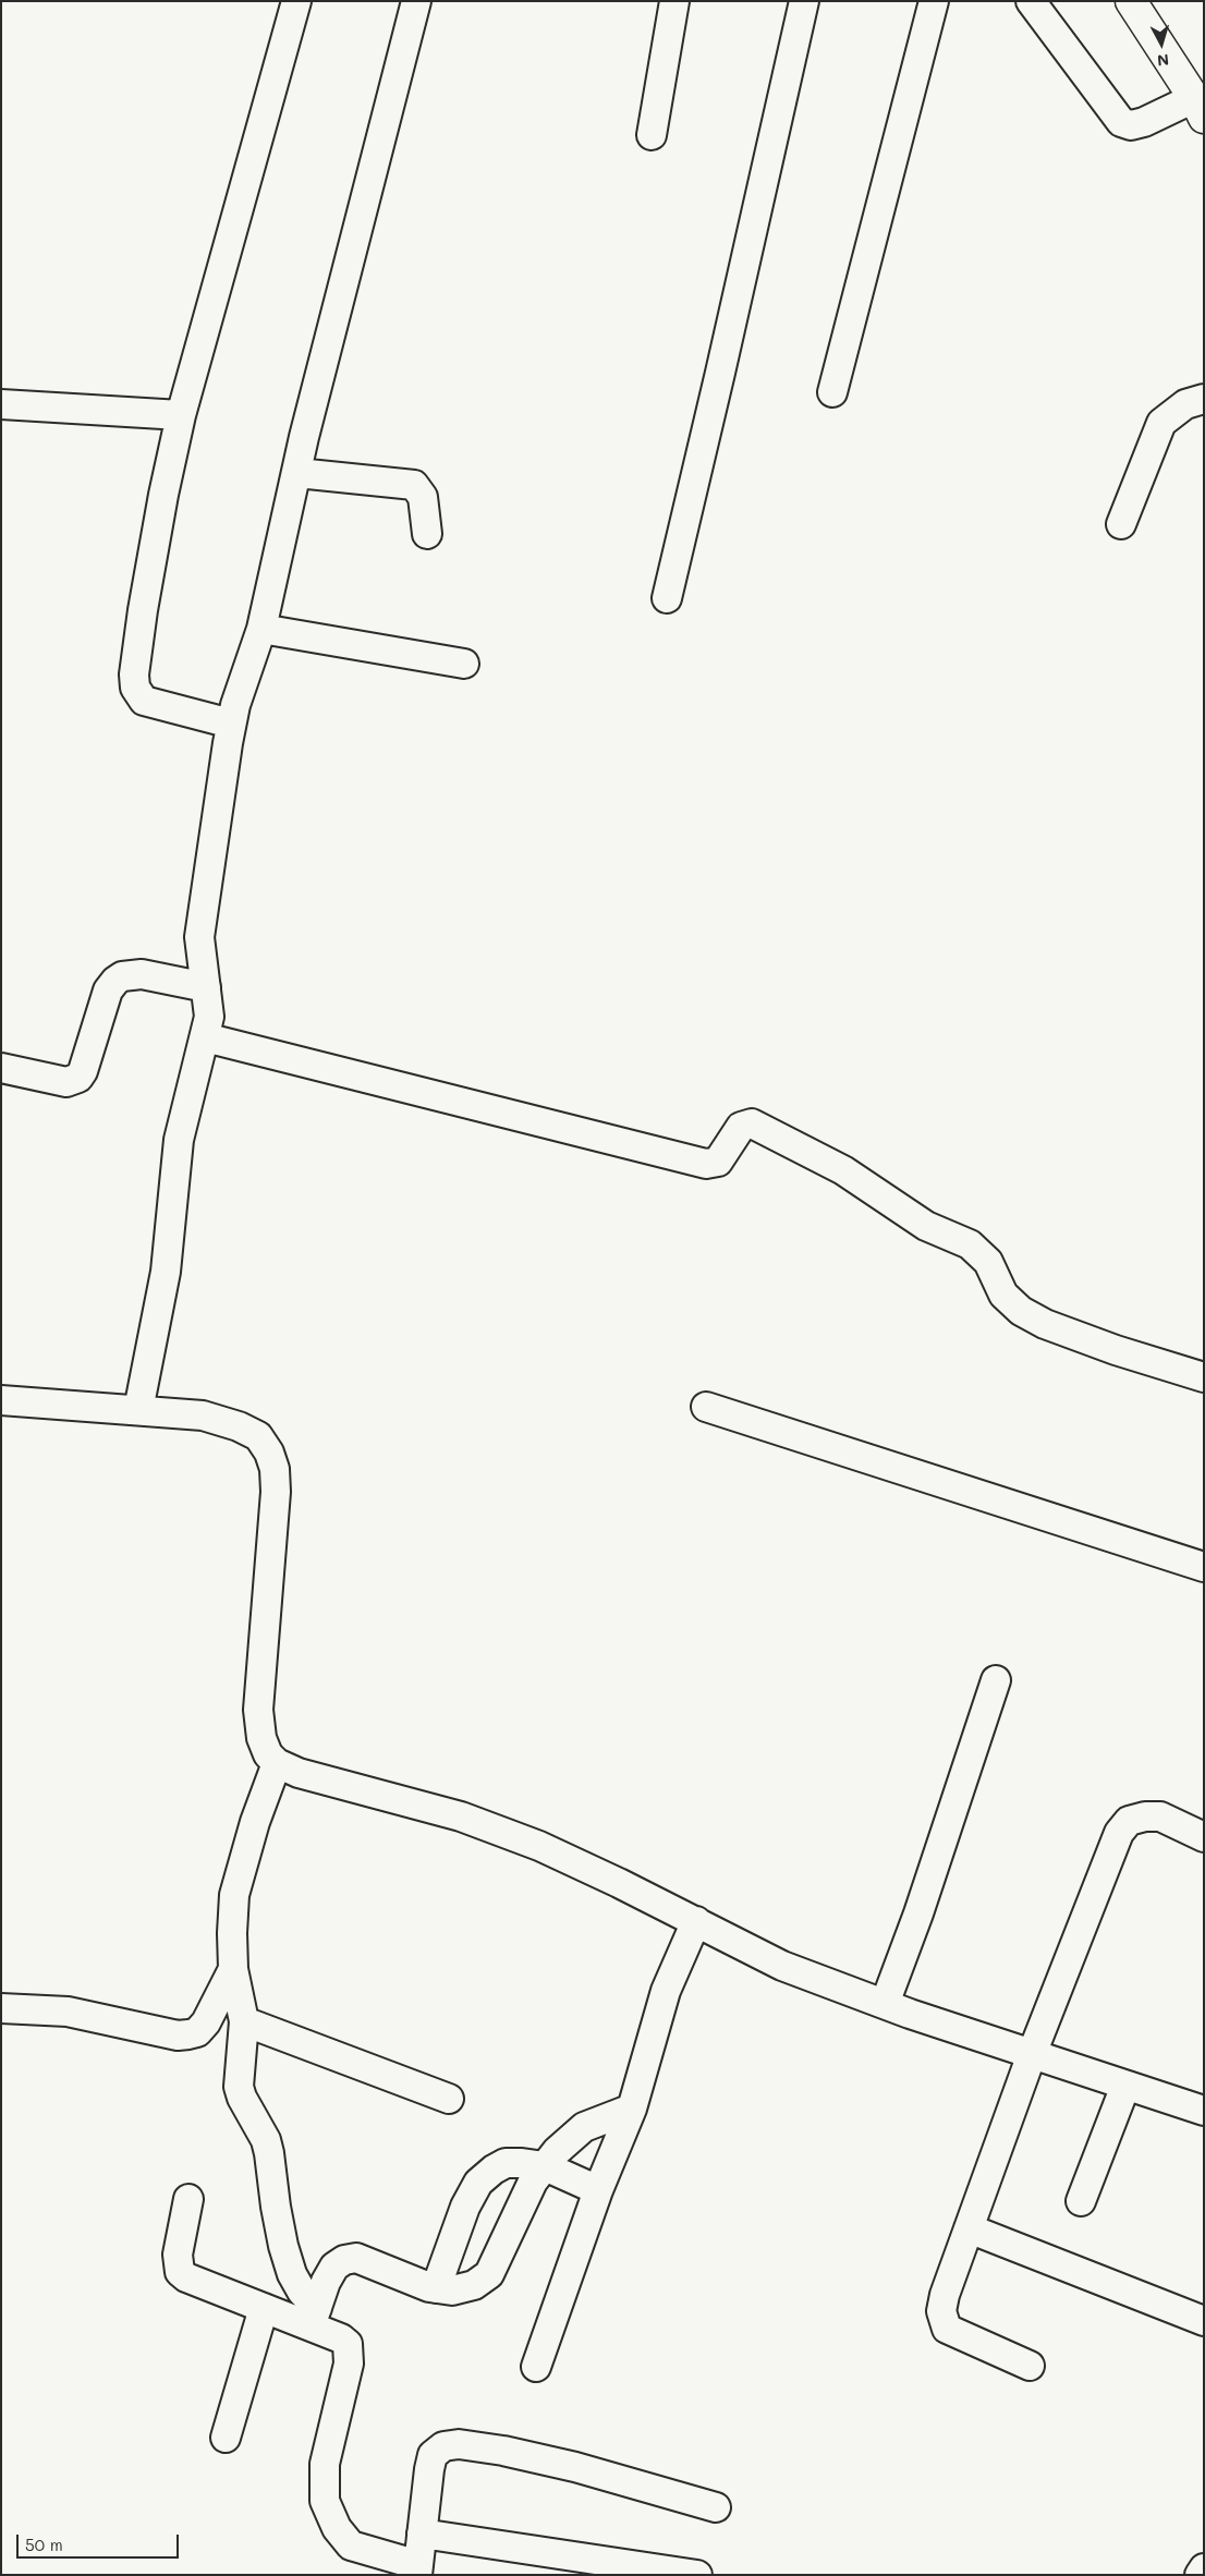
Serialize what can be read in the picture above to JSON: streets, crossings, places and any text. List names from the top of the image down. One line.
{"scale_bar":"50 m","north":"bottom"}
